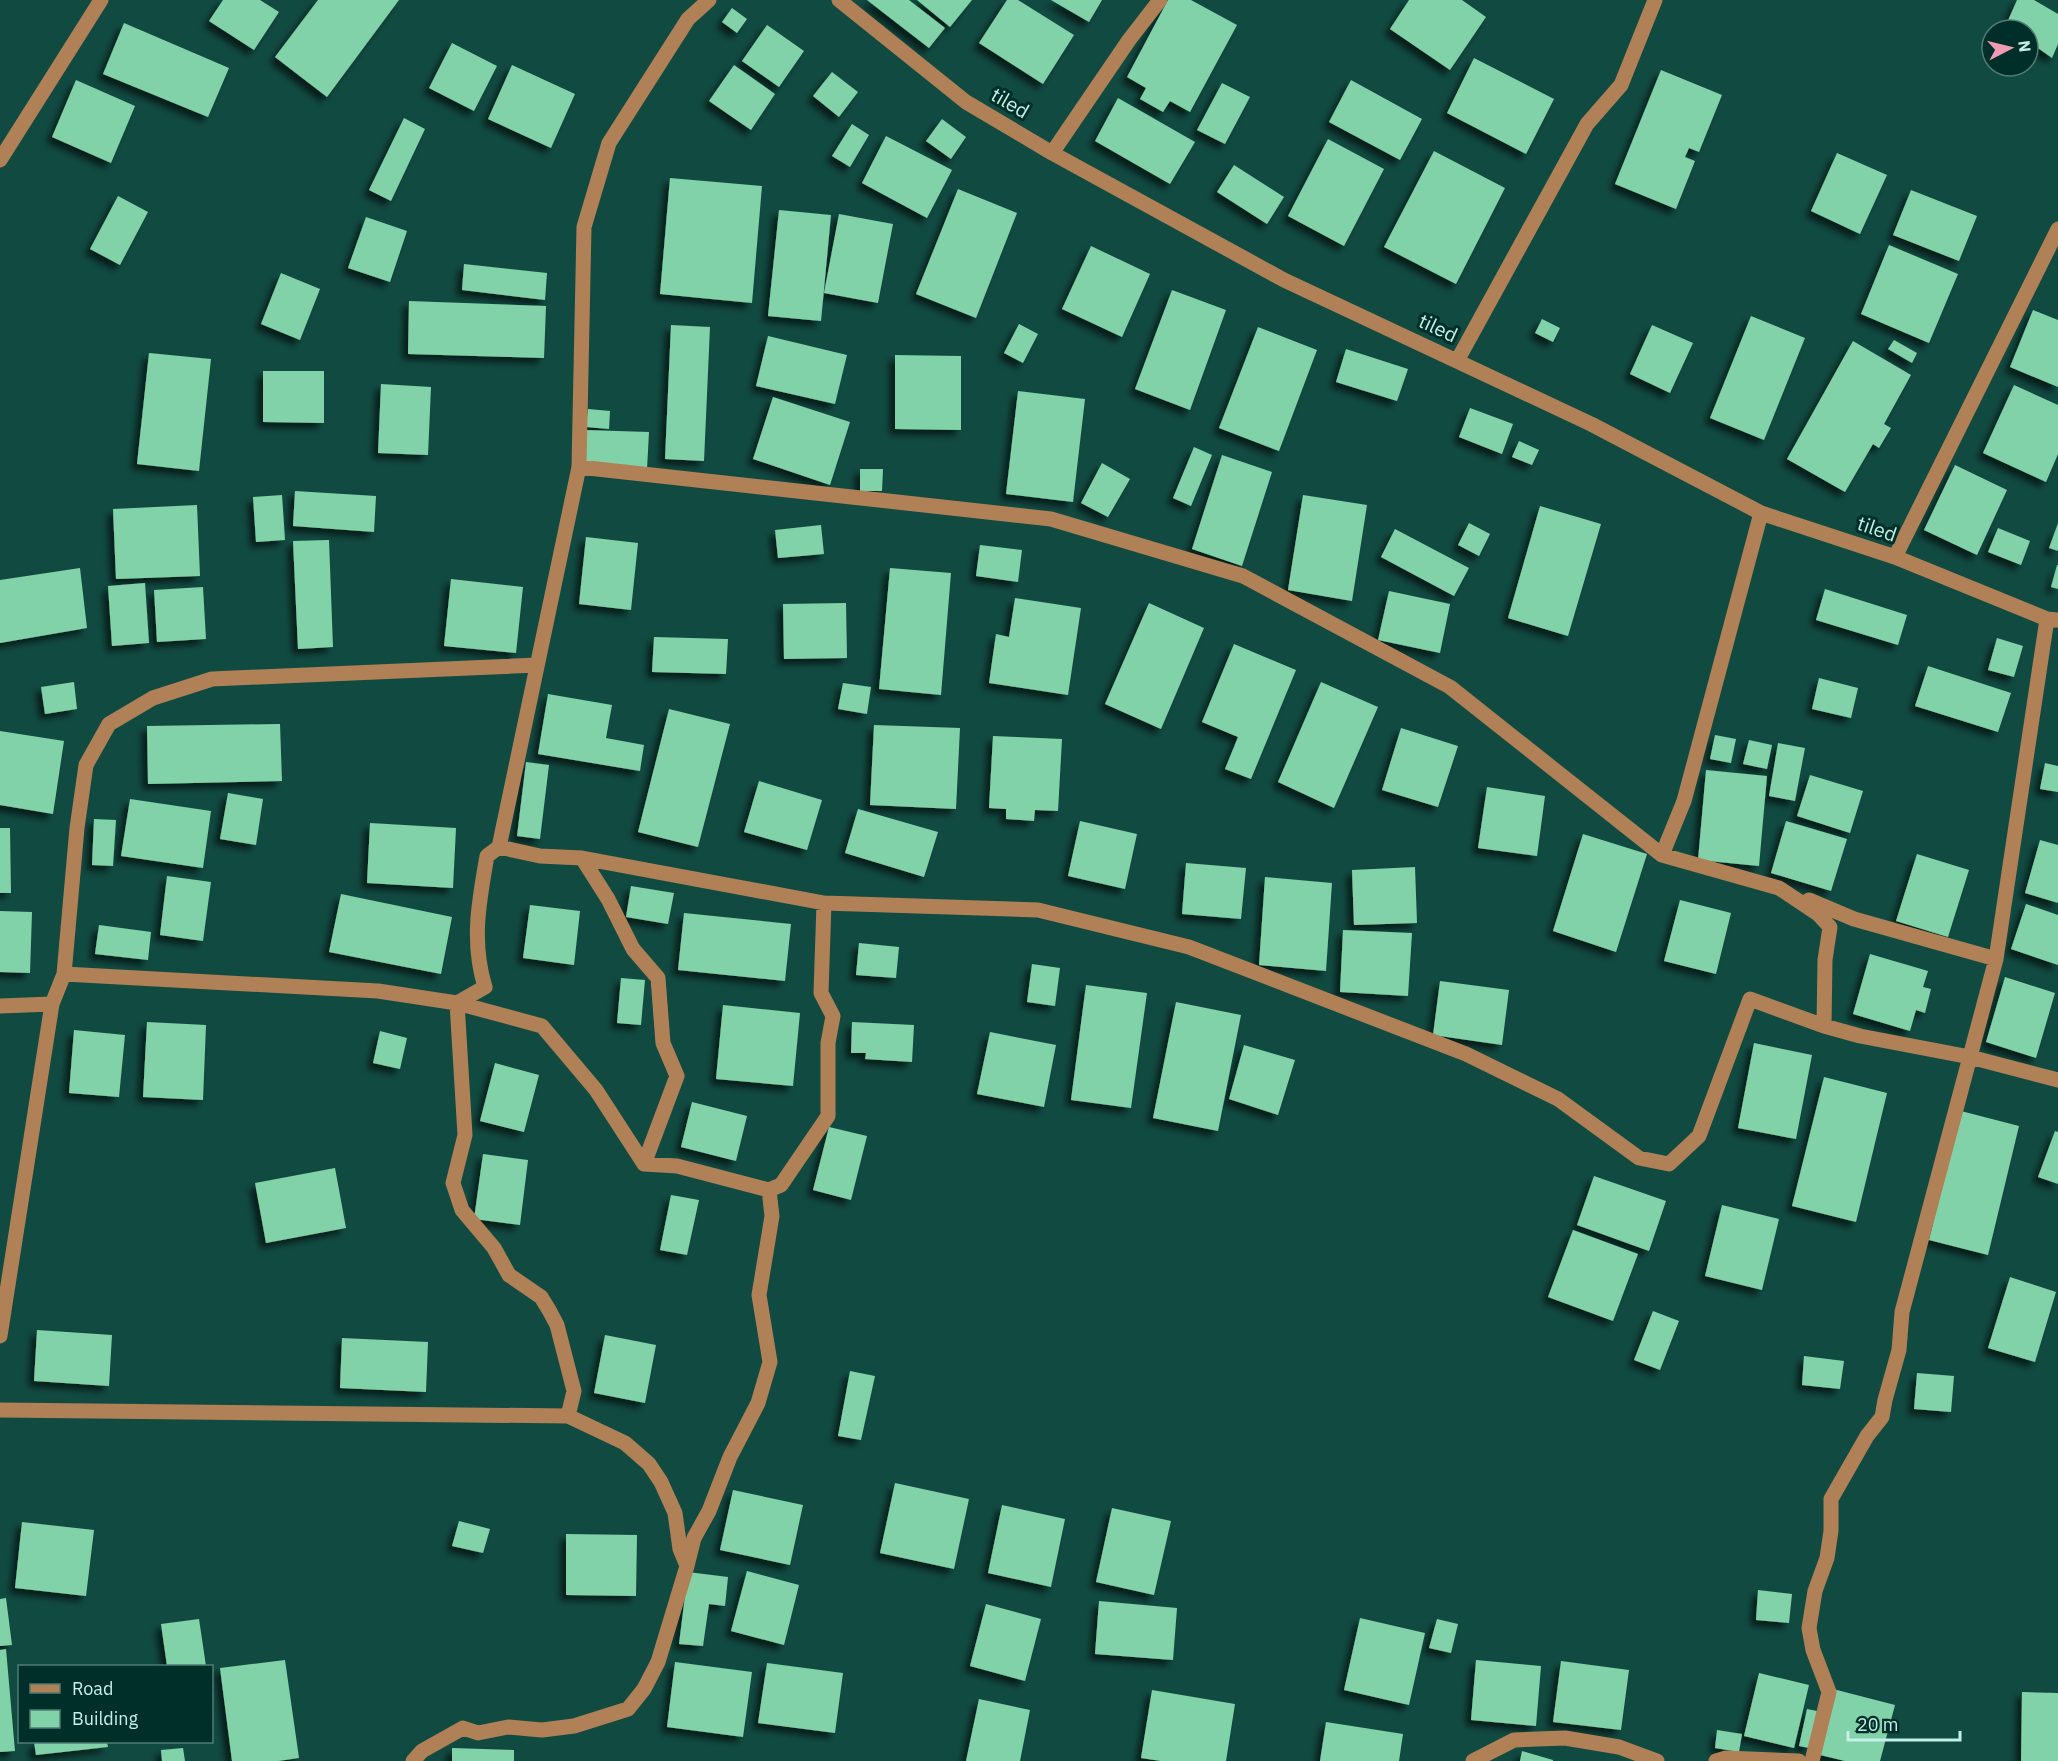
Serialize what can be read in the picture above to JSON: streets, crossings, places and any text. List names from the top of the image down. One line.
{"streets":{"street":["tiled"]},"legend":["Road","Building"],"scale_bar":"20 m","north":"right"}
